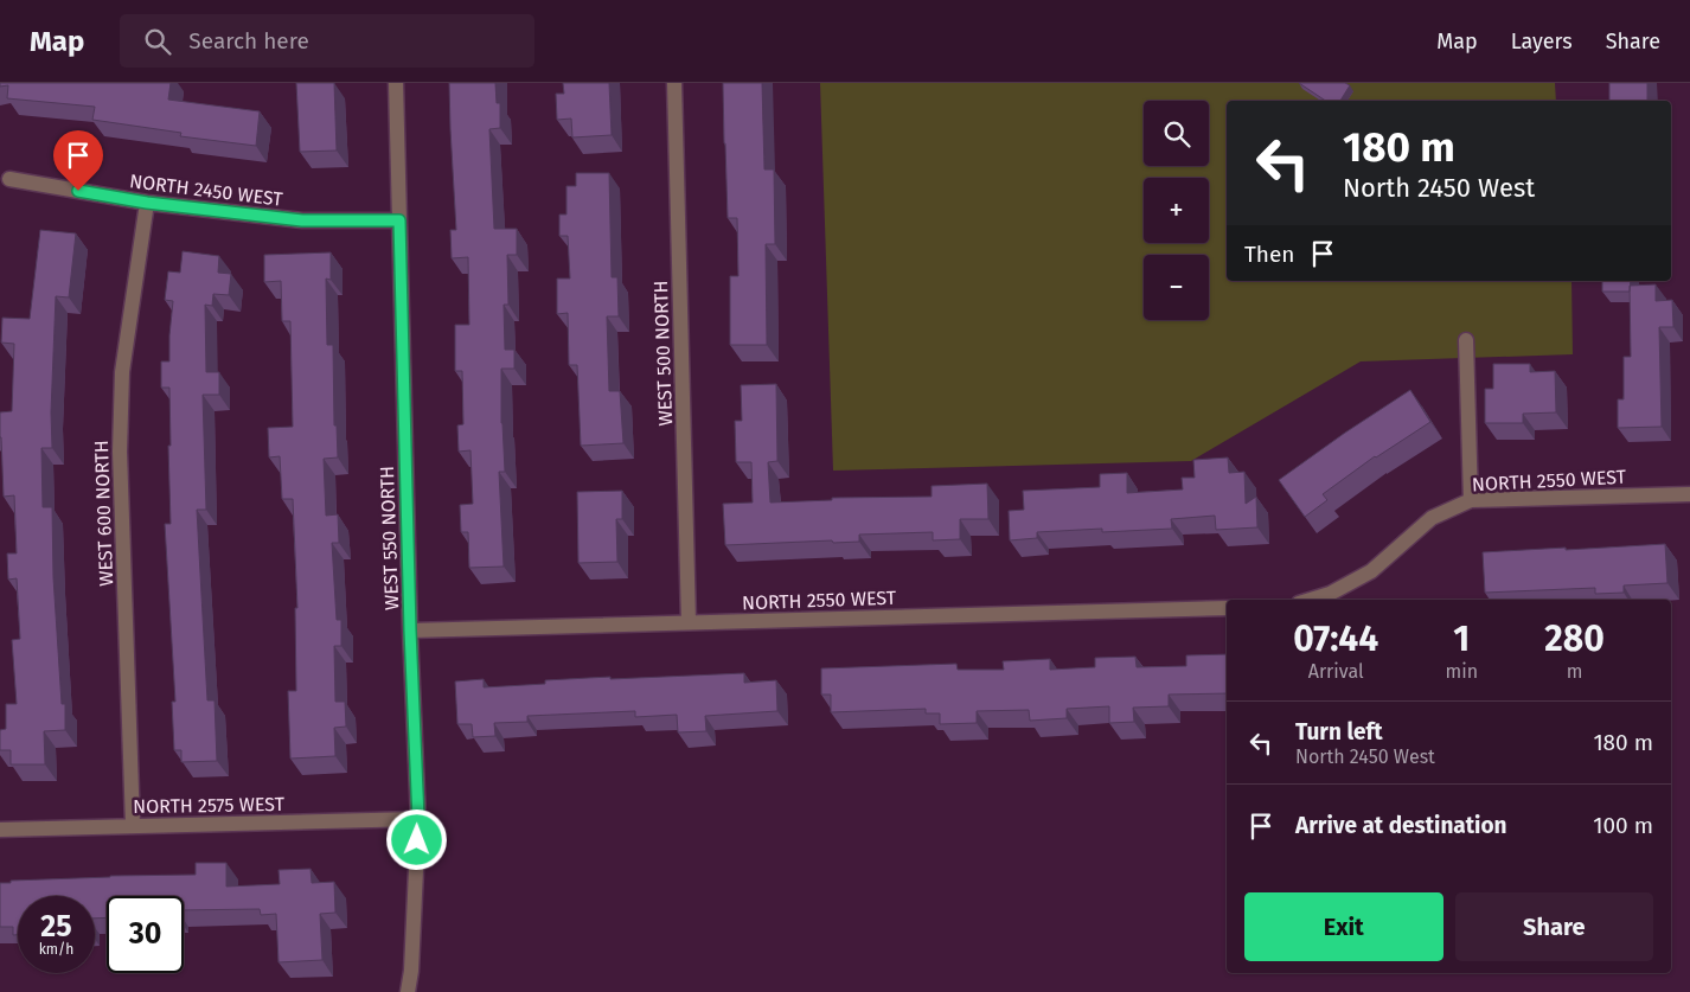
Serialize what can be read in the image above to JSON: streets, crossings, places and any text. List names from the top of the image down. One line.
{"streets":{"street":["NORTH 2450 WEST","WEST 500 NORTH","NORTH 2550 WEST","WEST 600 NORTH","WEST 550 NORTH","NORTH 2575 WEST"]},"crossings":[["NORTH 2450 WEST","WEST 600 NORTH"],["NORTH 2450 WEST","WEST 550 NORTH"],["WEST 500 NORTH","NORTH 2550 WEST"],["NORTH 2550 WEST","WEST 550 NORTH"],["WEST 600 NORTH","NORTH 2575 WEST"],["WEST 550 NORTH","NORTH 2575 WEST"]],"page":{"header":"Map","search":"Search here","nav":["Map","Layers","Share"],"map_buttons":["+","−"],"turn":["180 m","North 2450 West"],"then":"Then","eta":["07:44","Arrival","1","min","280","m"],"list":[{"name":"Turn left","note":"North 2450 West","value":"180 m"},{"name":"Arrive at destination","value":"100 m"}],"buttons":["Exit","Share"],"speed":"25 km/h","limit":"30"}}
